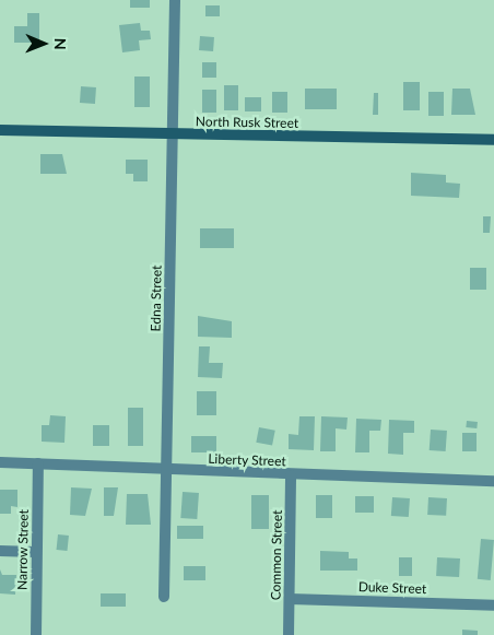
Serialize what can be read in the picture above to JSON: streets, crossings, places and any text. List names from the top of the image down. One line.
{"streets":{"street":["North Rusk Street","Edna Street","Liberty Street","Narrow Street","Common Street","Duke Street"]},"crossings":[["North Rusk Street","Edna Street"],["Edna Street","Liberty Street"],["Liberty Street","Narrow Street"],["Liberty Street","Common Street"],["Common Street","Duke Street"]],"north":"right"}
